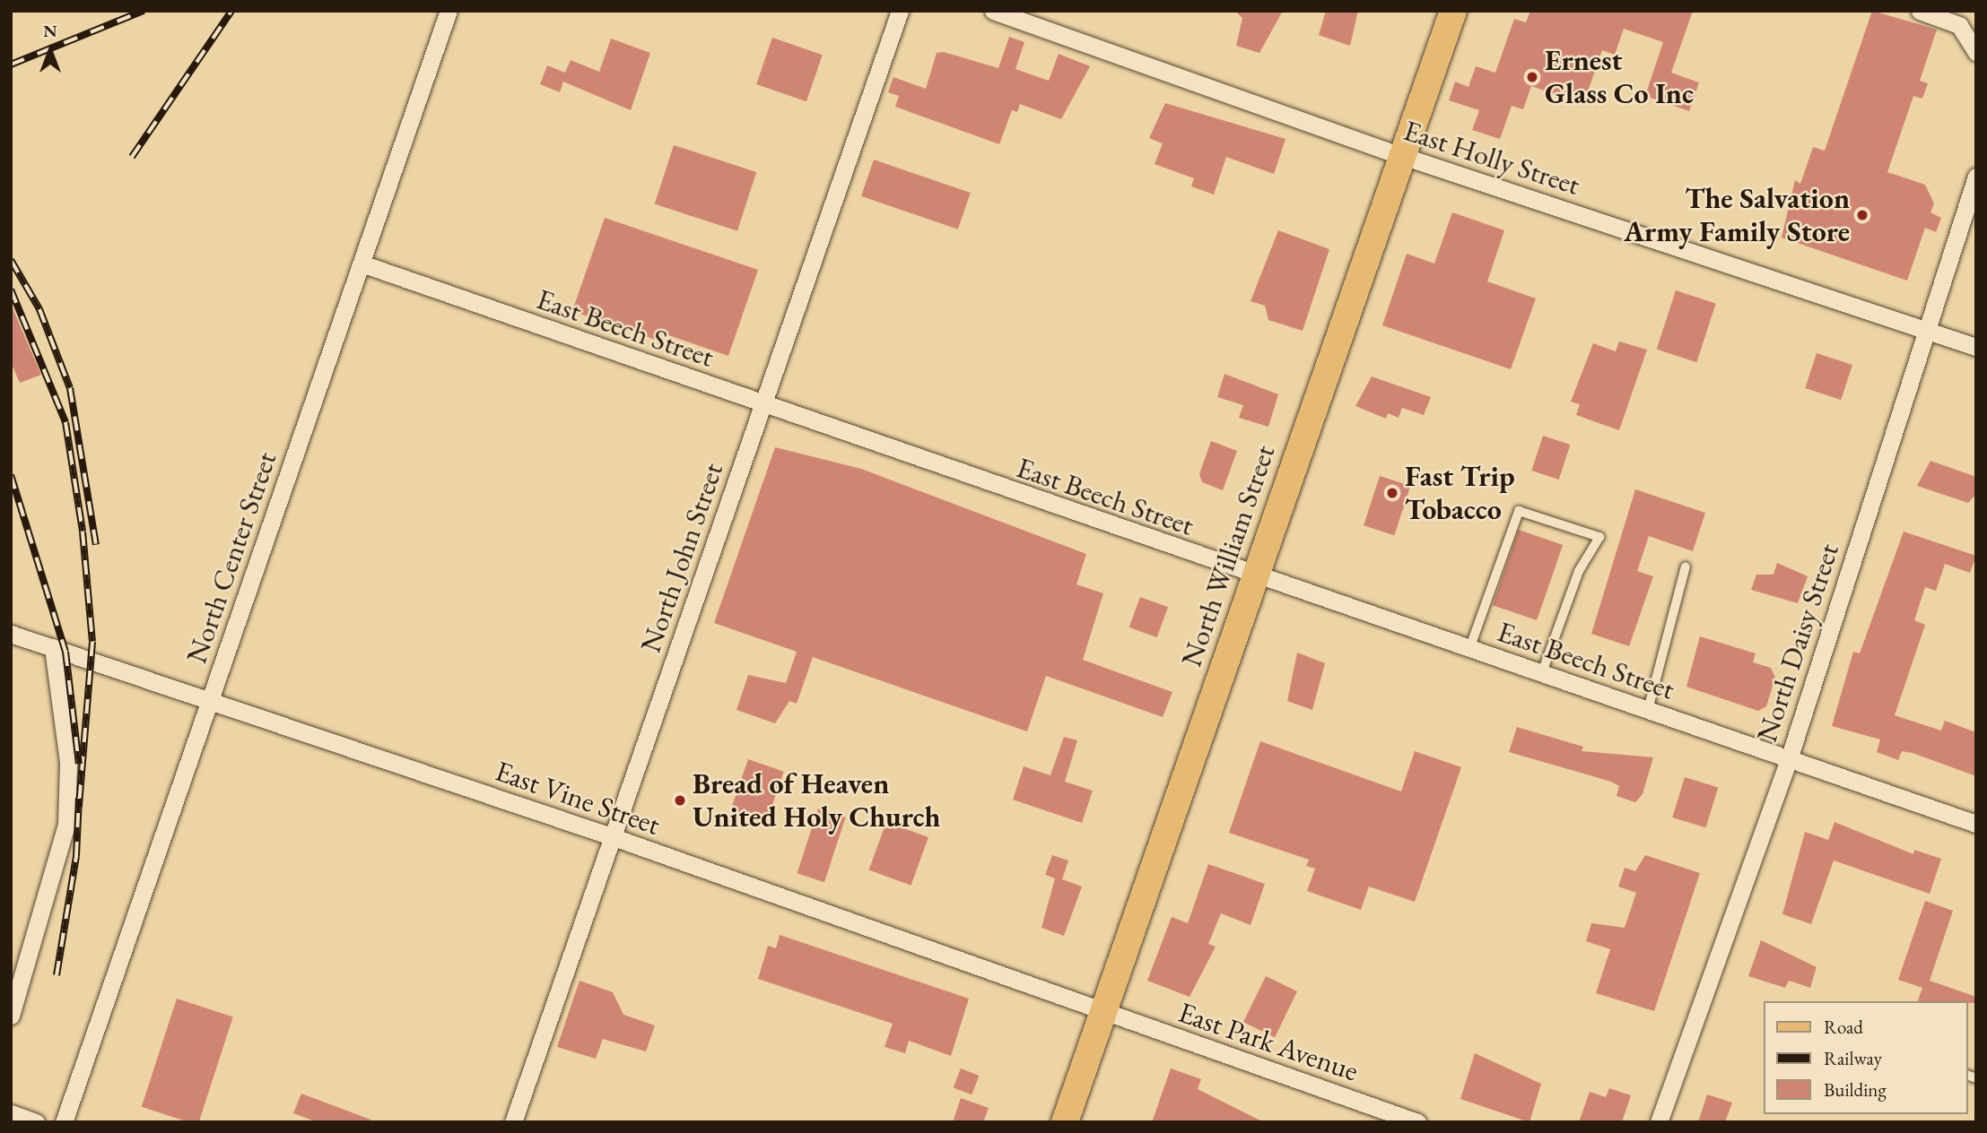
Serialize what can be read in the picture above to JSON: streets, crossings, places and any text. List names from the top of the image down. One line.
{"streets":{"main road":["North William Street"],"street":["East Holly Street","East Beech Street","North Center Street","North John Street","North Daisy Street","East Vine Street","East Park Avenue"]},"crossings":[["East Holly Street","North William Street"],["East Holly Street","North Daisy Street"],["East Beech Street","North William Street"],["East Beech Street","North Center Street"],["East Beech Street","North John Street"],["East Beech Street","North Daisy Street"],["North William Street","East Vine Street"],["North William Street","East Park Avenue"],["North Center Street","East Vine Street"],["North John Street","East Vine Street"],["East Vine Street","East Park Avenue"]],"places":["Ernest Glass Co Inc","The Salvation Army Family Store","Fast Trip Tobacco","Bread of Heaven United Holy Church"],"legend":["Road","Railway","Building"],"north":"top"}
